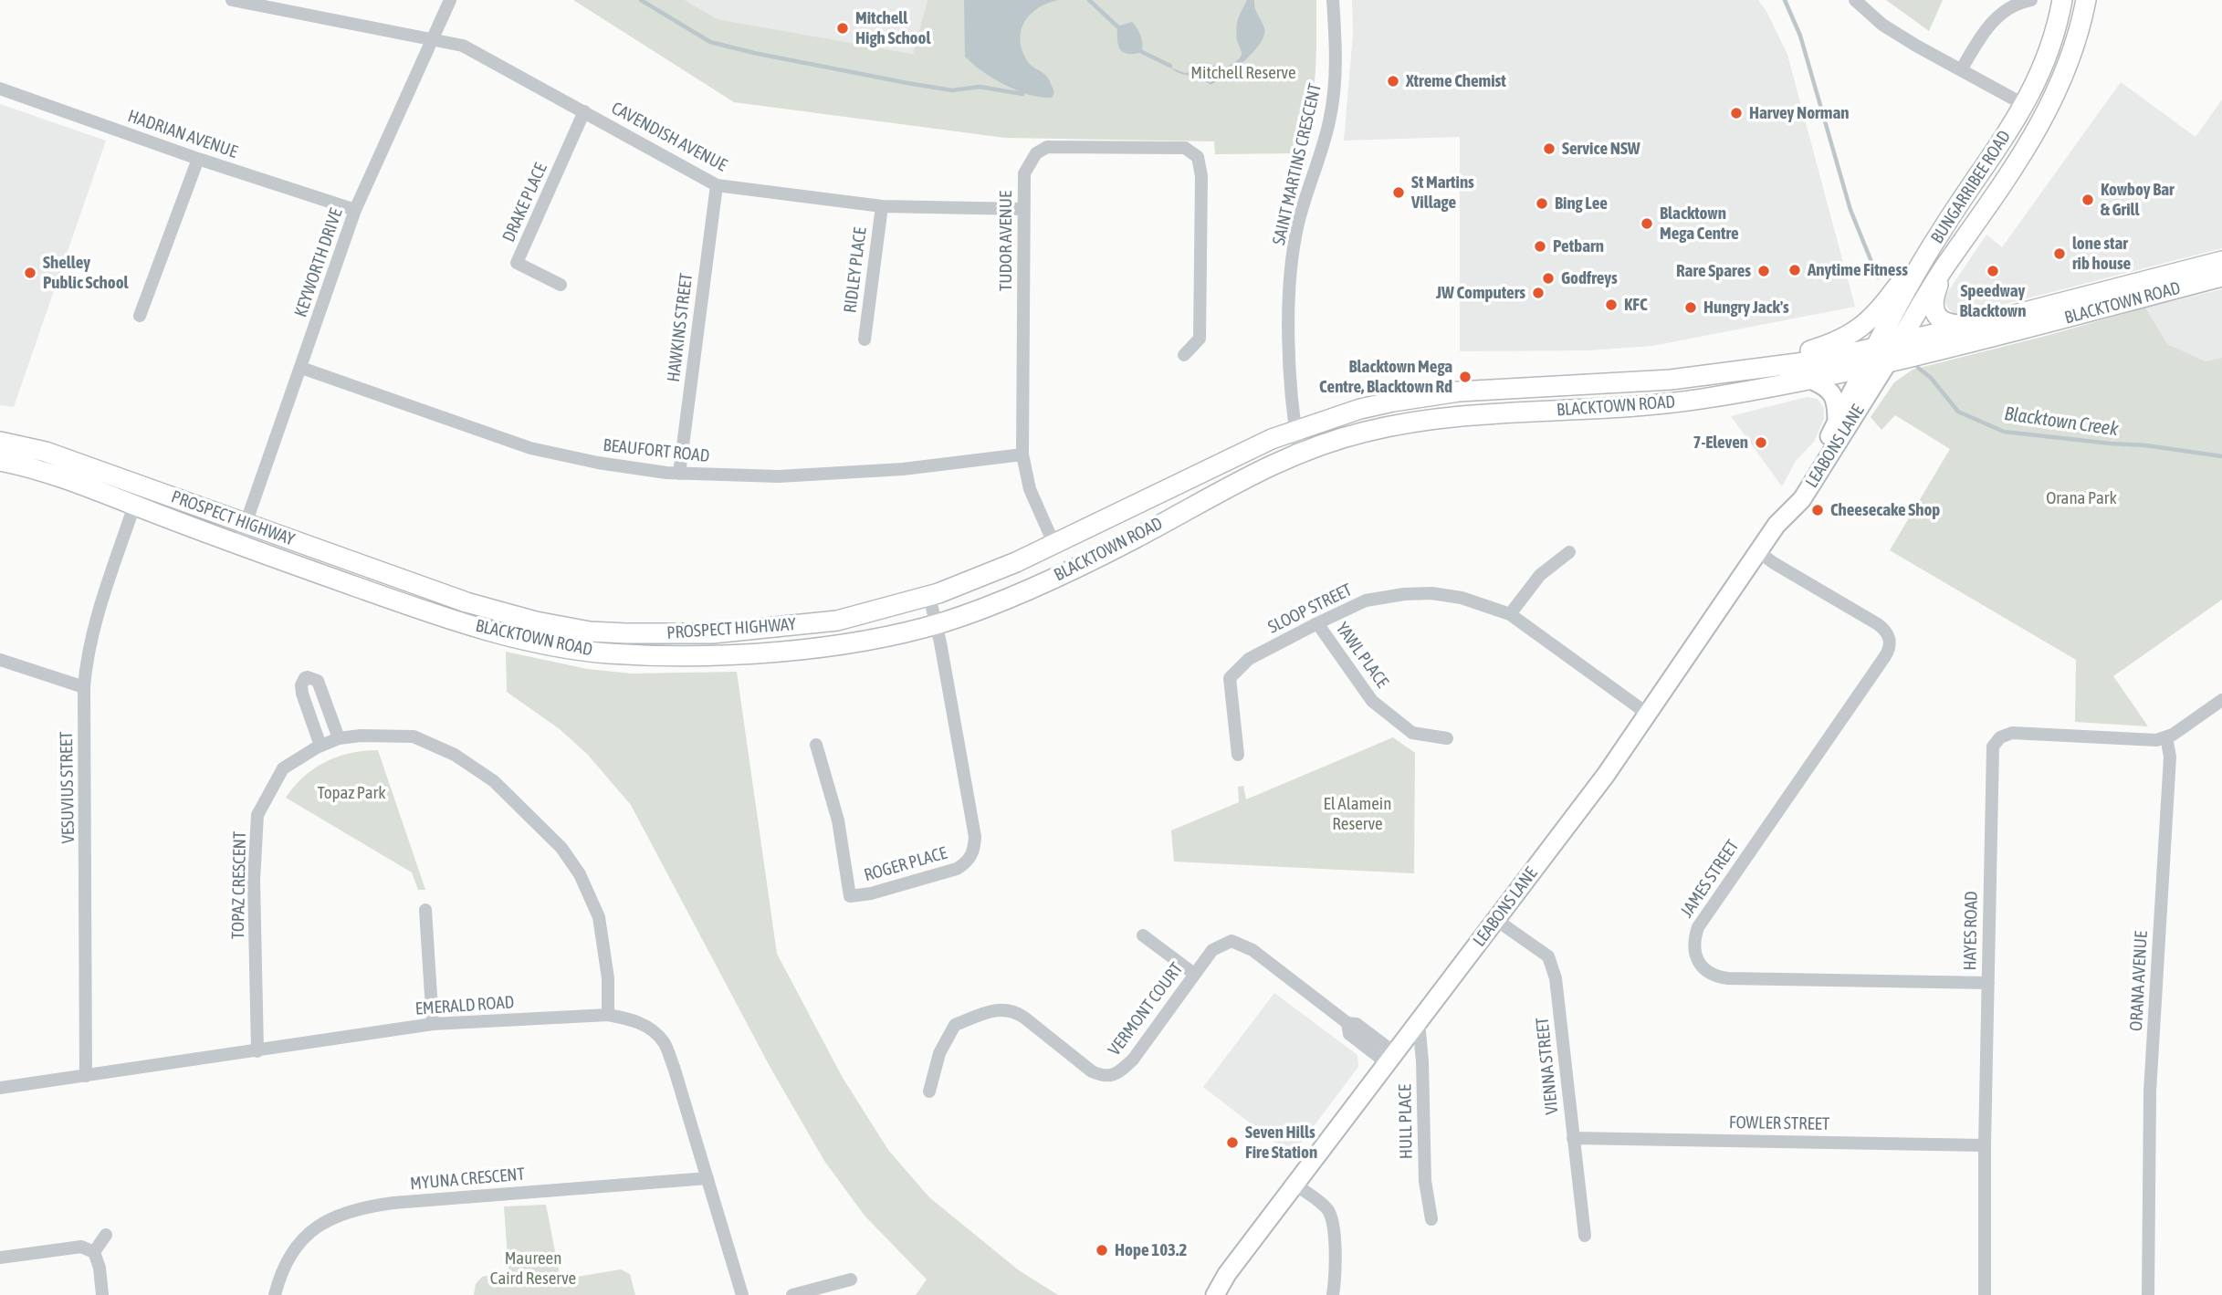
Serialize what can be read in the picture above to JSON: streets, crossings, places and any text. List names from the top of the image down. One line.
{"streets":{"main road":["BUNGARRIBEE ROAD","BLACKTOWN ROAD","PROSPECT HIGHWAY"],"street":["HADRIAN AVENUE","CAVENDISH AVENUE","SAINT MARTINS CRESCENT","DRAKE PLACE","TUDOR AVENUE","KEYWORTH DRIVE","RIDLEY PLACE","HAWKINS STREET","LEABONS LANE","BEAUFORT ROAD","SLOOP STREET","YAWL PLACE","VESUVIUS STREET","ROGER PLACE","JAMES STREET","TOPAZ CRESCENT","HAYES ROAD","ORANA AVENUE","EMERALD ROAD","VERMONT COURT","VIENNA STREET","HULL PLACE","FOWLER STREET","MYUNA CRESCENT"]},"crossings":[["HADRIAN AVENUE","KEYWORTH DRIVE"],["CAVENDISH AVENUE","DRAKE PLACE"],["CAVENDISH AVENUE","TUDOR AVENUE"],["CAVENDISH AVENUE","KEYWORTH DRIVE"],["CAVENDISH AVENUE","RIDLEY PLACE"],["CAVENDISH AVENUE","HAWKINS STREET"],["SAINT MARTINS CRESCENT","BLACKTOWN ROAD"],["BUNGARRIBEE ROAD","BLACKTOWN ROAD"],["BUNGARRIBEE ROAD","LEABONS LANE"],["TUDOR AVENUE","BEAUFORT ROAD"],["TUDOR AVENUE","PROSPECT HIGHWAY"],["KEYWORTH DRIVE","BLACKTOWN ROAD"],["KEYWORTH DRIVE","BEAUFORT ROAD"],["KEYWORTH DRIVE","PROSPECT HIGHWAY"],["BLACKTOWN ROAD","LEABONS LANE"],["BLACKTOWN ROAD","PROSPECT HIGHWAY"],["BLACKTOWN ROAD","VESUVIUS STREET"],["BLACKTOWN ROAD","ROGER PLACE"],["HAWKINS STREET","BEAUFORT ROAD"],["LEABONS LANE","SLOOP STREET"],["LEABONS LANE","JAMES STREET"],["LEABONS LANE","VERMONT COURT"],["LEABONS LANE","VIENNA STREET"],["LEABONS LANE","HULL PLACE"],["PROSPECT HIGHWAY","ROGER PLACE"],["SLOOP STREET","YAWL PLACE"],["VESUVIUS STREET","EMERALD ROAD"],["JAMES STREET","HAYES ROAD"],["TOPAZ CRESCENT","EMERALD ROAD"],["HAYES ROAD","ORANA AVENUE"],["HAYES ROAD","FOWLER STREET"],["EMERALD ROAD","MYUNA CRESCENT"],["VIENNA STREET","FOWLER STREET"]],"water":["Blacktown Creek"],"parks":["Mitchell Reserve","Orana Park","Topaz Park","El Alamein Reserve","Maureen Caird Reserve"],"places":["Mitchell High School","Xtreme Chemist","Harvey Norman","Service NSW","St Martins Village","Kowboy Bar & Grill","Bing Lee","Blacktown Mega Centre","Petbarn","lone star rib house","Anytime Fitness","Rare Spares","Speedway Blacktown","Shelley Public School","Godfreys","JW Computers","KFC","Hungry Jack's","Blacktown Mega Centre, Blacktown Rd","7-Eleven","Cheesecake Shop","Seven Hills Fire Station","Hope 103.2"]}
